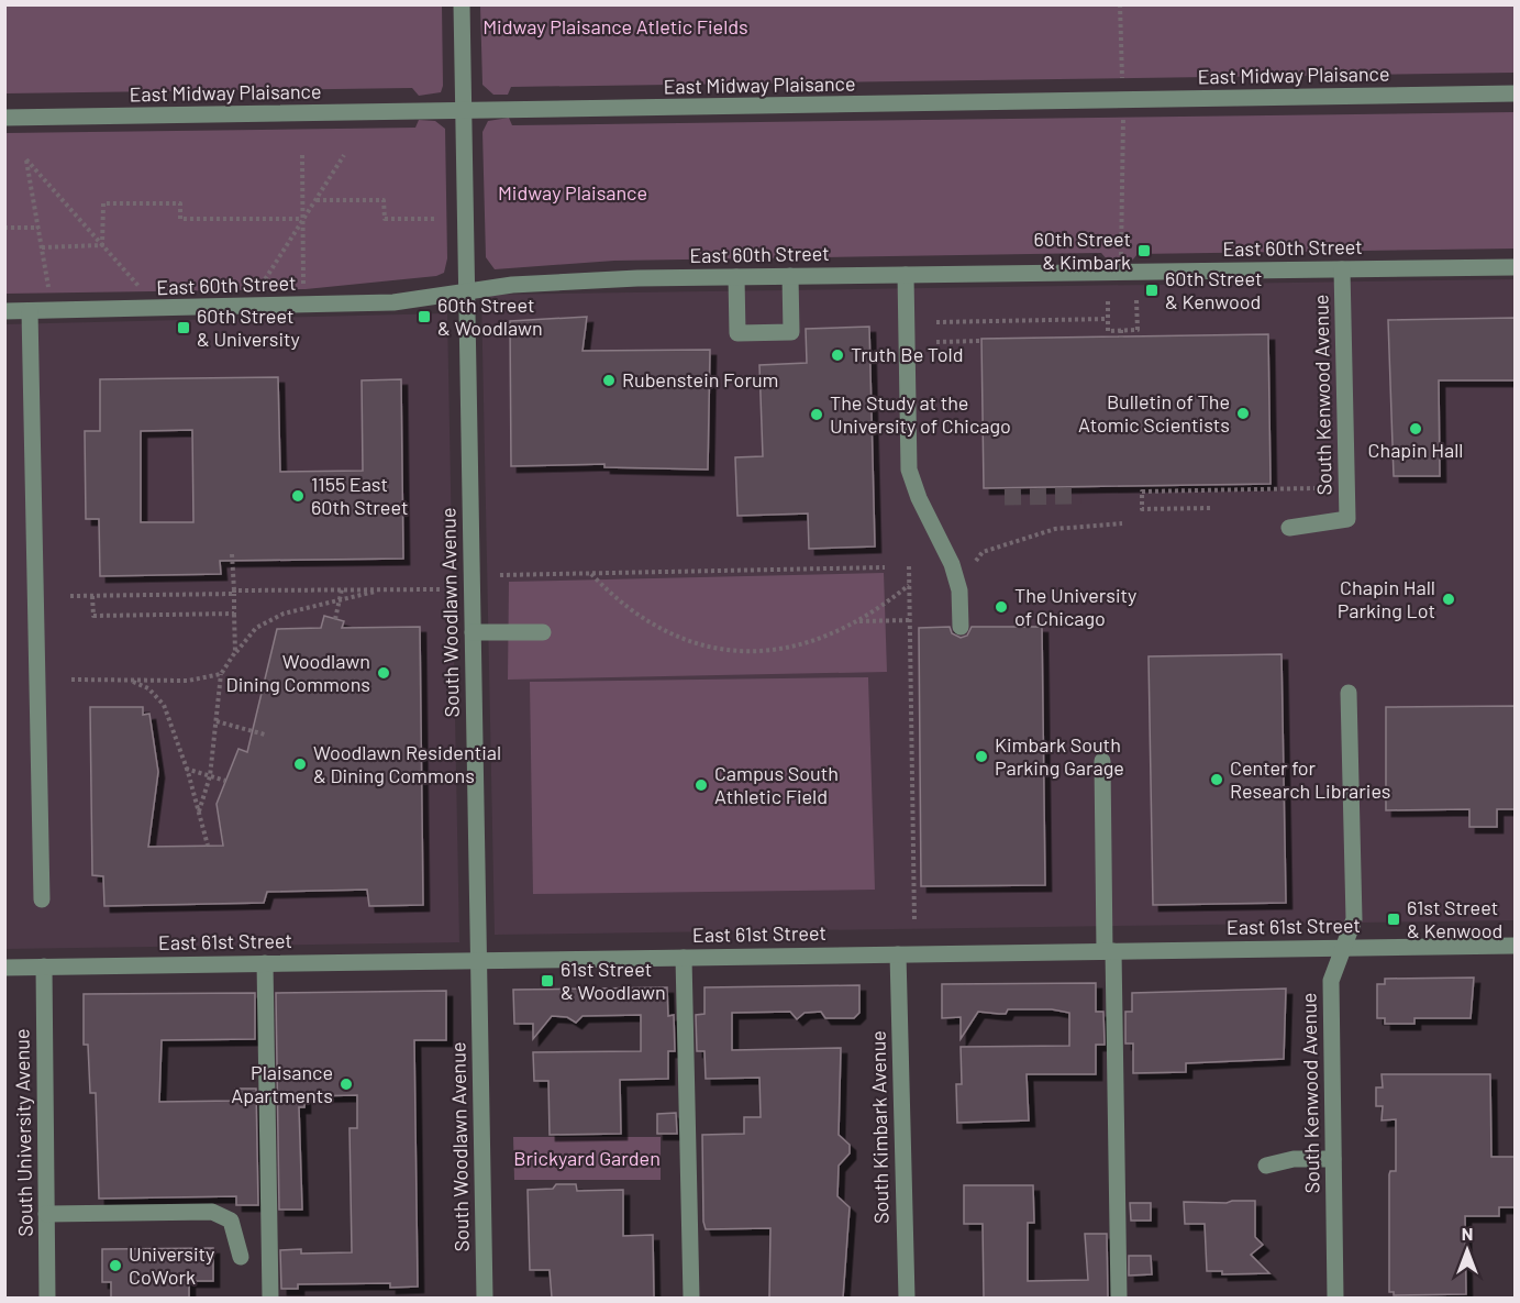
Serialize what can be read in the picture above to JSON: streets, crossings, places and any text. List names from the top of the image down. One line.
{"streets":{"street":["East Midway Plaisance","East 60th Street","South Kenwood Avenue","South Woodlawn Avenue","East 61st Street","South Kimbark Avenue","South University Avenue"]},"crossings":[["East Midway Plaisance","South Woodlawn Avenue"],["East 60th Street","South Kenwood Avenue"],["East 60th Street","South Woodlawn Avenue"],["South Kenwood Avenue","East 61st Street"],["South Woodlawn Avenue","East 61st Street"],["East 61st Street","South Kimbark Avenue"],["East 61st Street","South University Avenue"]],"parks":["Midway Plaisance Atletic Fields","Midway Plaisance","Brickyard Garden"],"places":{"transit":["60th Street & Kimbark","60th Street & Kenwood","60th Street & Woodlawn","60th Street & University","61st Street & Kenwood","61st Street & Woodlawn"],"other":["Truth Be Told","Rubenstein Forum","Bulletin of The Atomic Scientists","The Study at the University of Chicago","Chapin Hall","1155 East 60th Street","Chapin Hall Parking Lot","The University of Chicago","Woodlawn Dining Commons","Kimbark South Parking Garage","Woodlawn Residential & Dining Commons","Center for Research Libraries","Campus South Athletic Field","Plaisance Apartments","University CoWork"]},"north":"top"}
